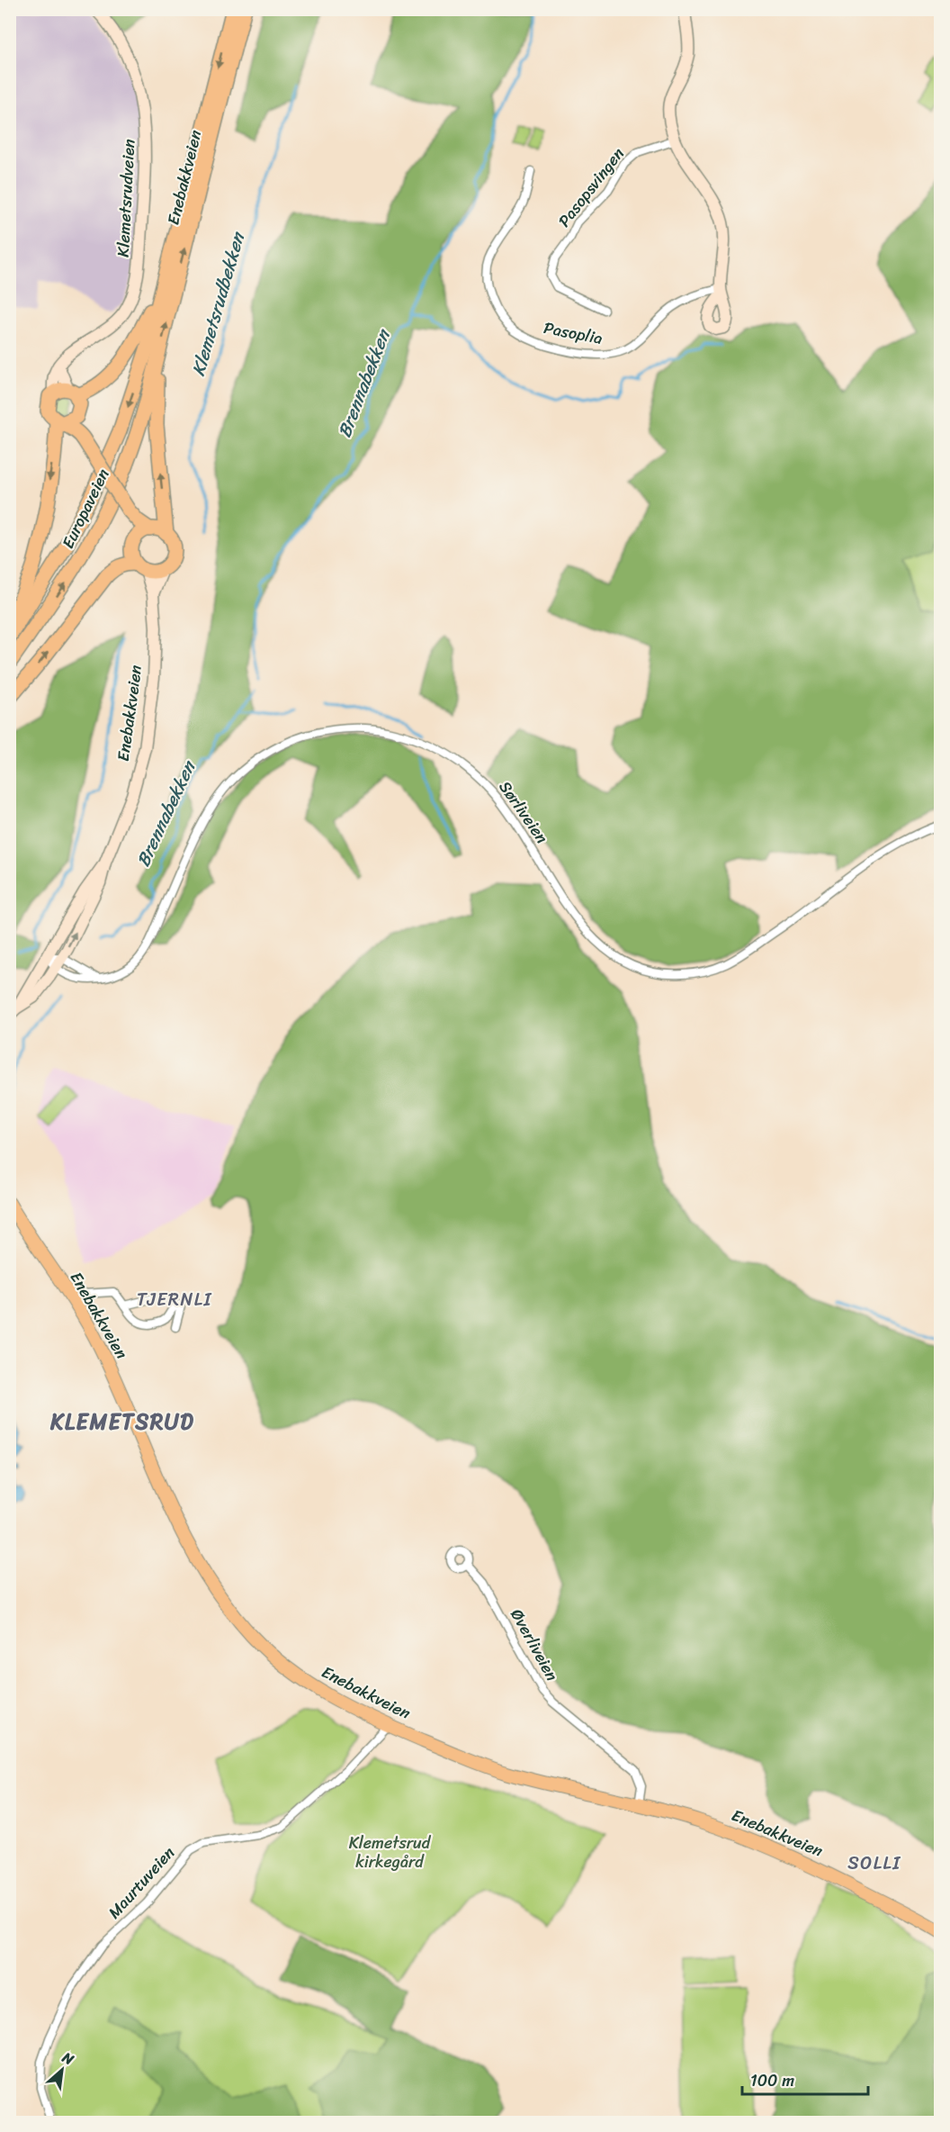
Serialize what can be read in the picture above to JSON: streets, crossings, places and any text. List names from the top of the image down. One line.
{"streets":{"highway":["Enebakkveien","Europaveien"],"street":["Pasopsvingen","Klemetsrudveien","Pasoplia","Sørliveien","Øverliveien","Maurtuveien"]},"crossings":[["Enebakkveien","Europaveien"],["Enebakkveien","Sørliveien"],["Enebakkveien","Øverliveien"],["Enebakkveien","Maurtuveien"]],"districts":["TJERNLI","KLEMETSRUD","SOLLI"],"water":["Klemetsrudbekken","Brennabekken"],"parks":["Klemetsrud kirkegård"],"scale_bar":"100 m","north":"top right"}
